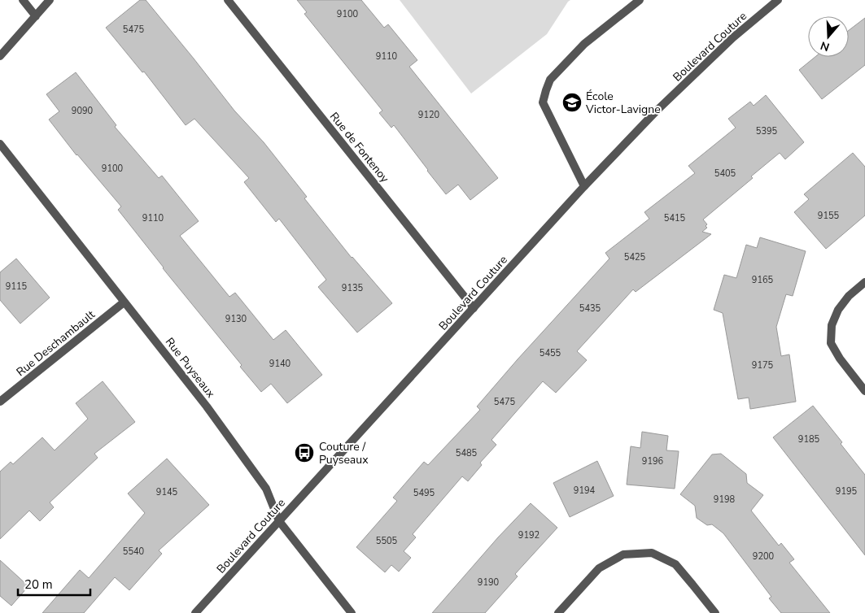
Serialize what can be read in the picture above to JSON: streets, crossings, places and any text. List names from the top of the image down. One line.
{"streets":{"street":["Boulevard Couture","Rue de Fontenoy","Rue Deschambault","Rue Puyseaux"]},"crossings":[["Boulevard Couture","Rue de Fontenoy"],["Boulevard Couture","Rue Puyseaux"],["Rue Deschambault","Rue Puyseaux"]],"places":{"school or university":["École Victor-Lavigne"],"bus stop":["Couture / Puyseaux"]},"house_numbers":["9100","5475","9110","9090","9120","5395","9100","5405","9155","9110","5415","5425","9165","9115","9135","5435","9130","5455","9140","9175","5475","9185","5485","9196","9194","9195","9145","5495","9198","9192","5505","5540","9200","9190"],"scale_bar":"20 m","north":"bottom"}
